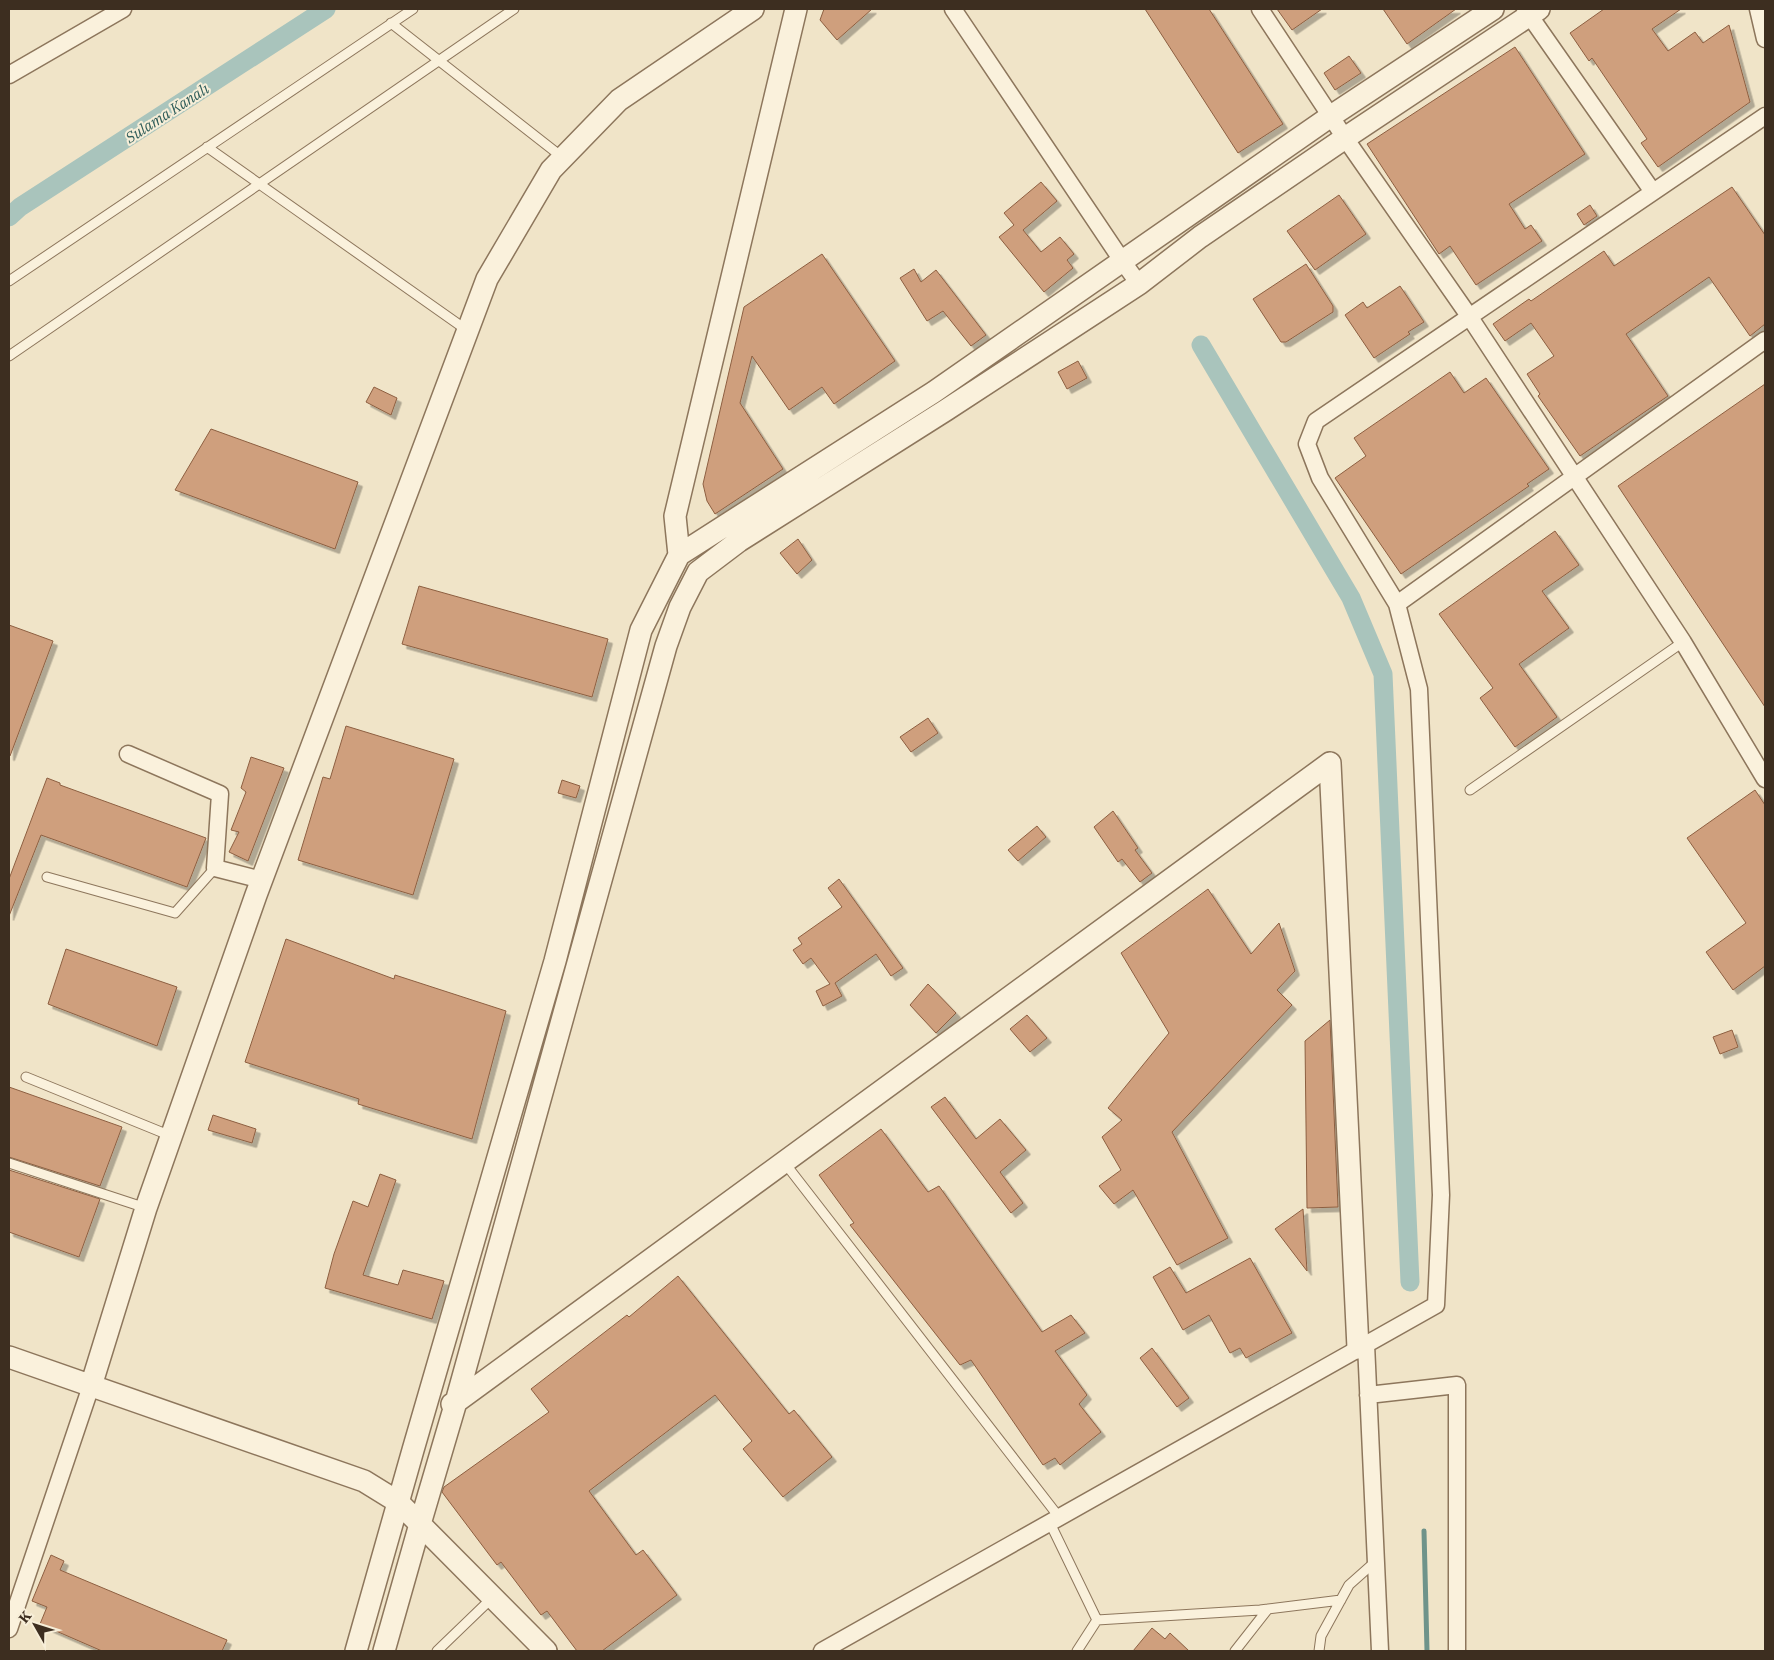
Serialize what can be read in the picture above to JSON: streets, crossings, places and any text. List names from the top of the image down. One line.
{"water":["Sulama Kanalı"],"north":"top left"}
